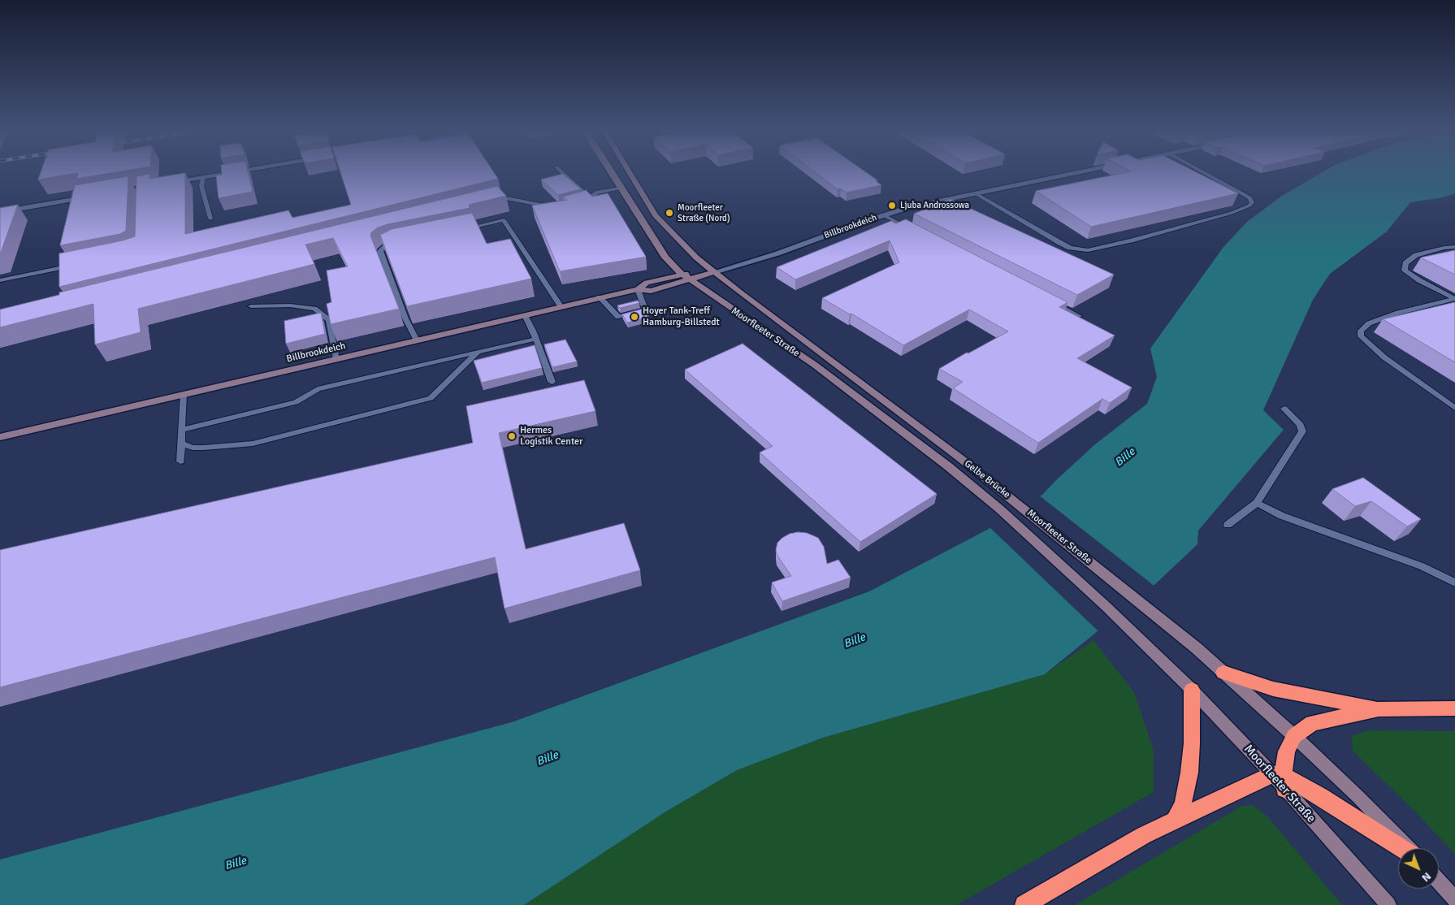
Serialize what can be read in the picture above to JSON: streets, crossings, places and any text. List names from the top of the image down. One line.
{"streets":{"main road":["Billbrookdeich","Moorfleeter Straße","Gelbe Brücke"]},"crossings":[["Billbrookdeich","Moorfleeter Straße"],["Moorfleeter Straße","Gelbe Brücke"]],"water":["Bille"],"places":["Ljuba Androssowa","Moorfleeter Straße (Nord)","Hoyer Tank-Treff Hamburg-Billstedt","Hermes Logistik Center"],"north":"bottom right"}
